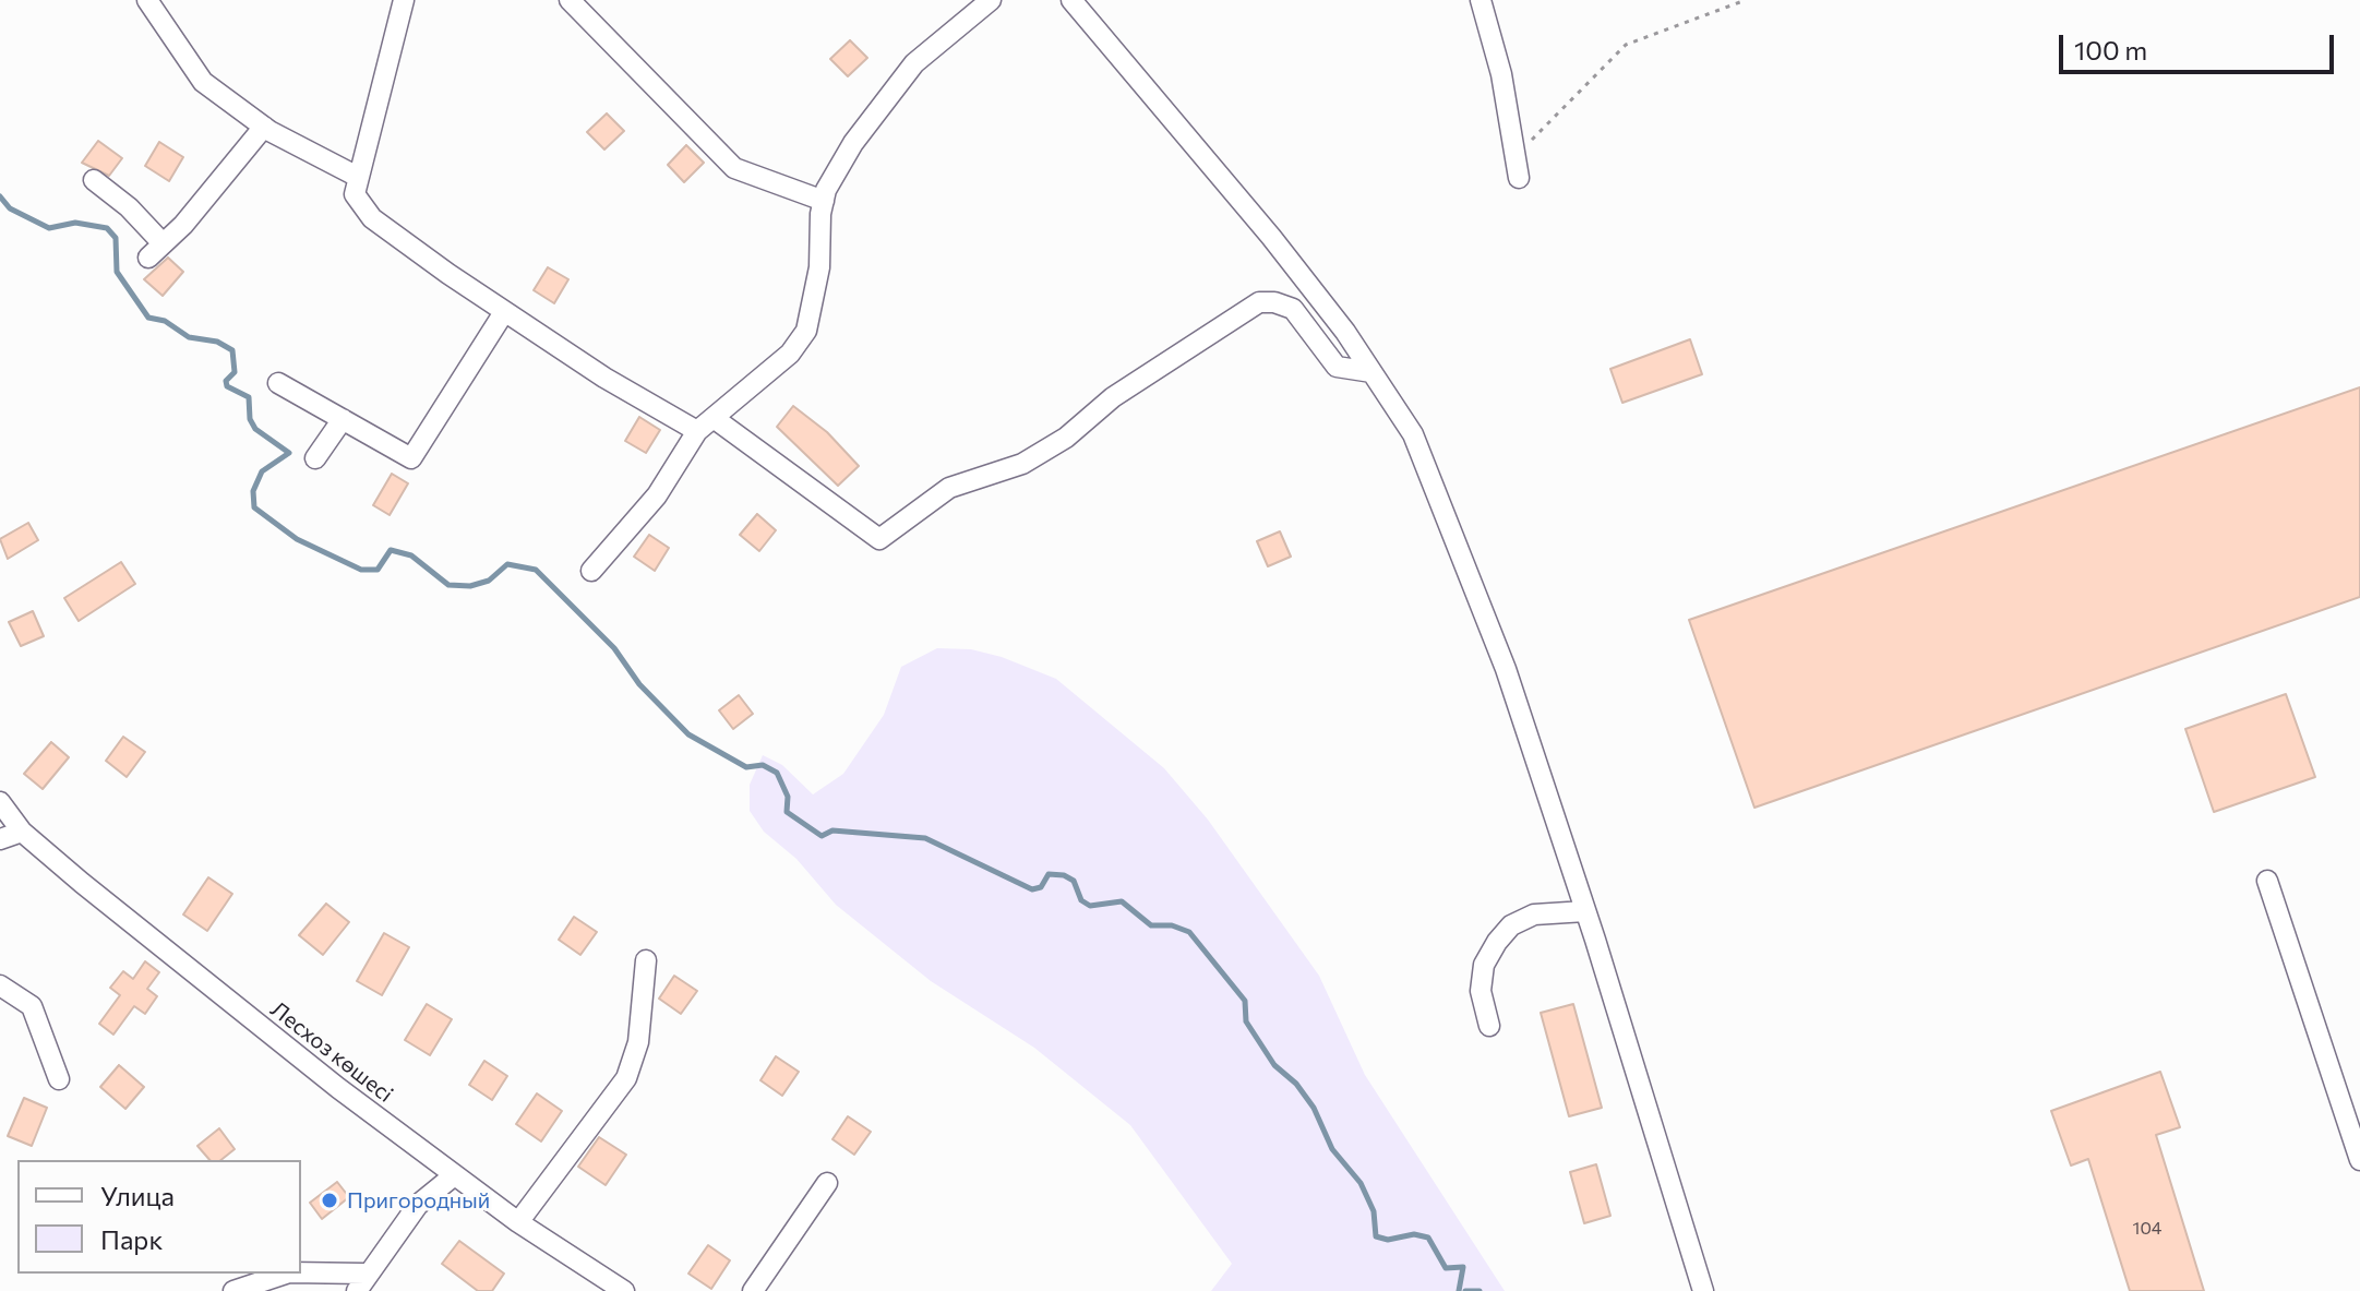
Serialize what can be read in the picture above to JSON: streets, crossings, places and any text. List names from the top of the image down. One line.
{"streets":{"street":["Лесхоз көшесі"]},"places":["Пригородный"],"house_numbers":["104"],"legend":["Улица","Парк"],"scale_bar":"100 m"}
